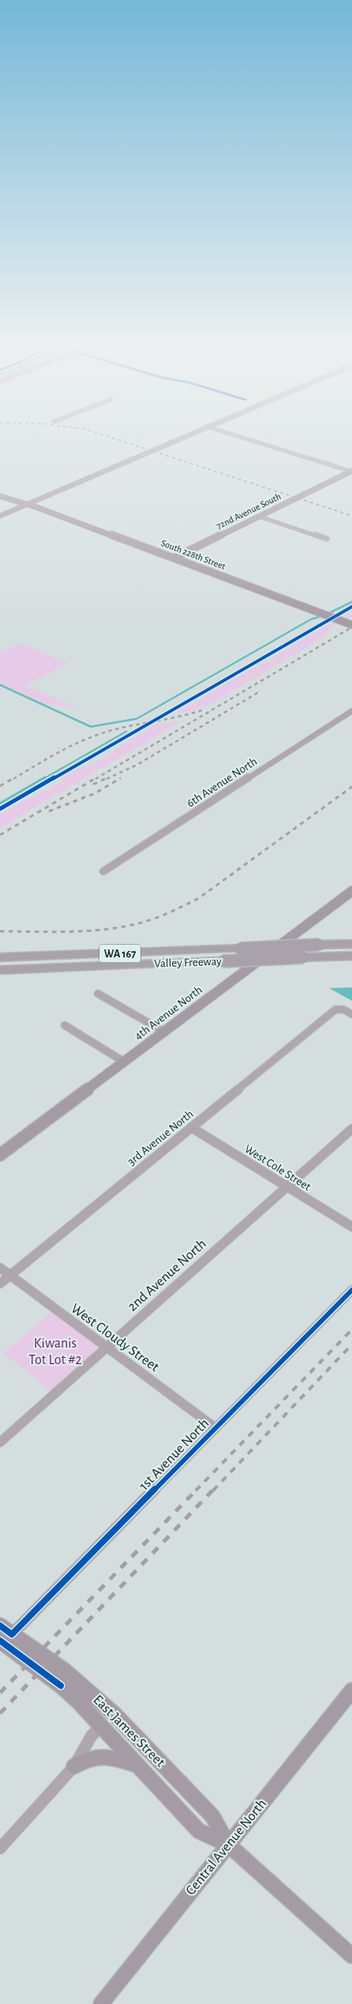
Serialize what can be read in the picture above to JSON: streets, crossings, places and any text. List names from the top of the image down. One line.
{"streets":{"highway":["WA 167","Valley Freeway"],"main road":["72nd Avenue South","South 228th Street","4th Avenue North","East James Street","Central Avenue North"],"street":["6th Avenue North","3rd Avenue North","West Cole Street","2nd Avenue North","West Cloudy Street","1st Avenue North"]},"crossings":[["72nd Avenue South","South 228th Street"],["3rd Avenue North","West Cole Street"],["3rd Avenue North","West Cloudy Street"],["West Cole Street","2nd Avenue North"],["2nd Avenue North","West Cloudy Street"],["West Cloudy Street","1st Avenue North"],["1st Avenue North","East James Street"],["East James Street","Central Avenue North"]],"parks":["Kiwanis Tot Lot #2"]}
